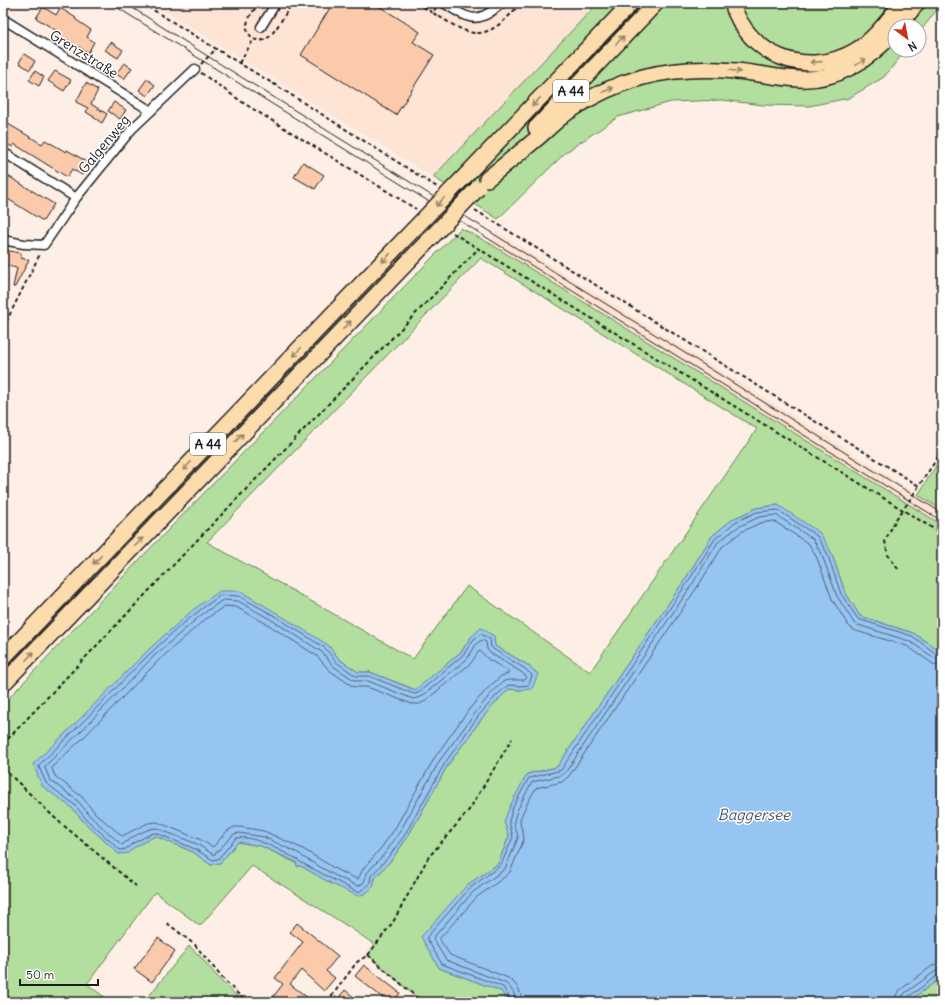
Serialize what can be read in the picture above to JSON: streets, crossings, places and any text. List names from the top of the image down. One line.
{"streets":{"highway":["A 44"],"street":["Grenzstraße","Galgenweg"]},"crossings":[["Grenzstraße","Galgenweg"]],"water":["Baggersee"],"scale_bar":"50 m","north":"bottom right"}
